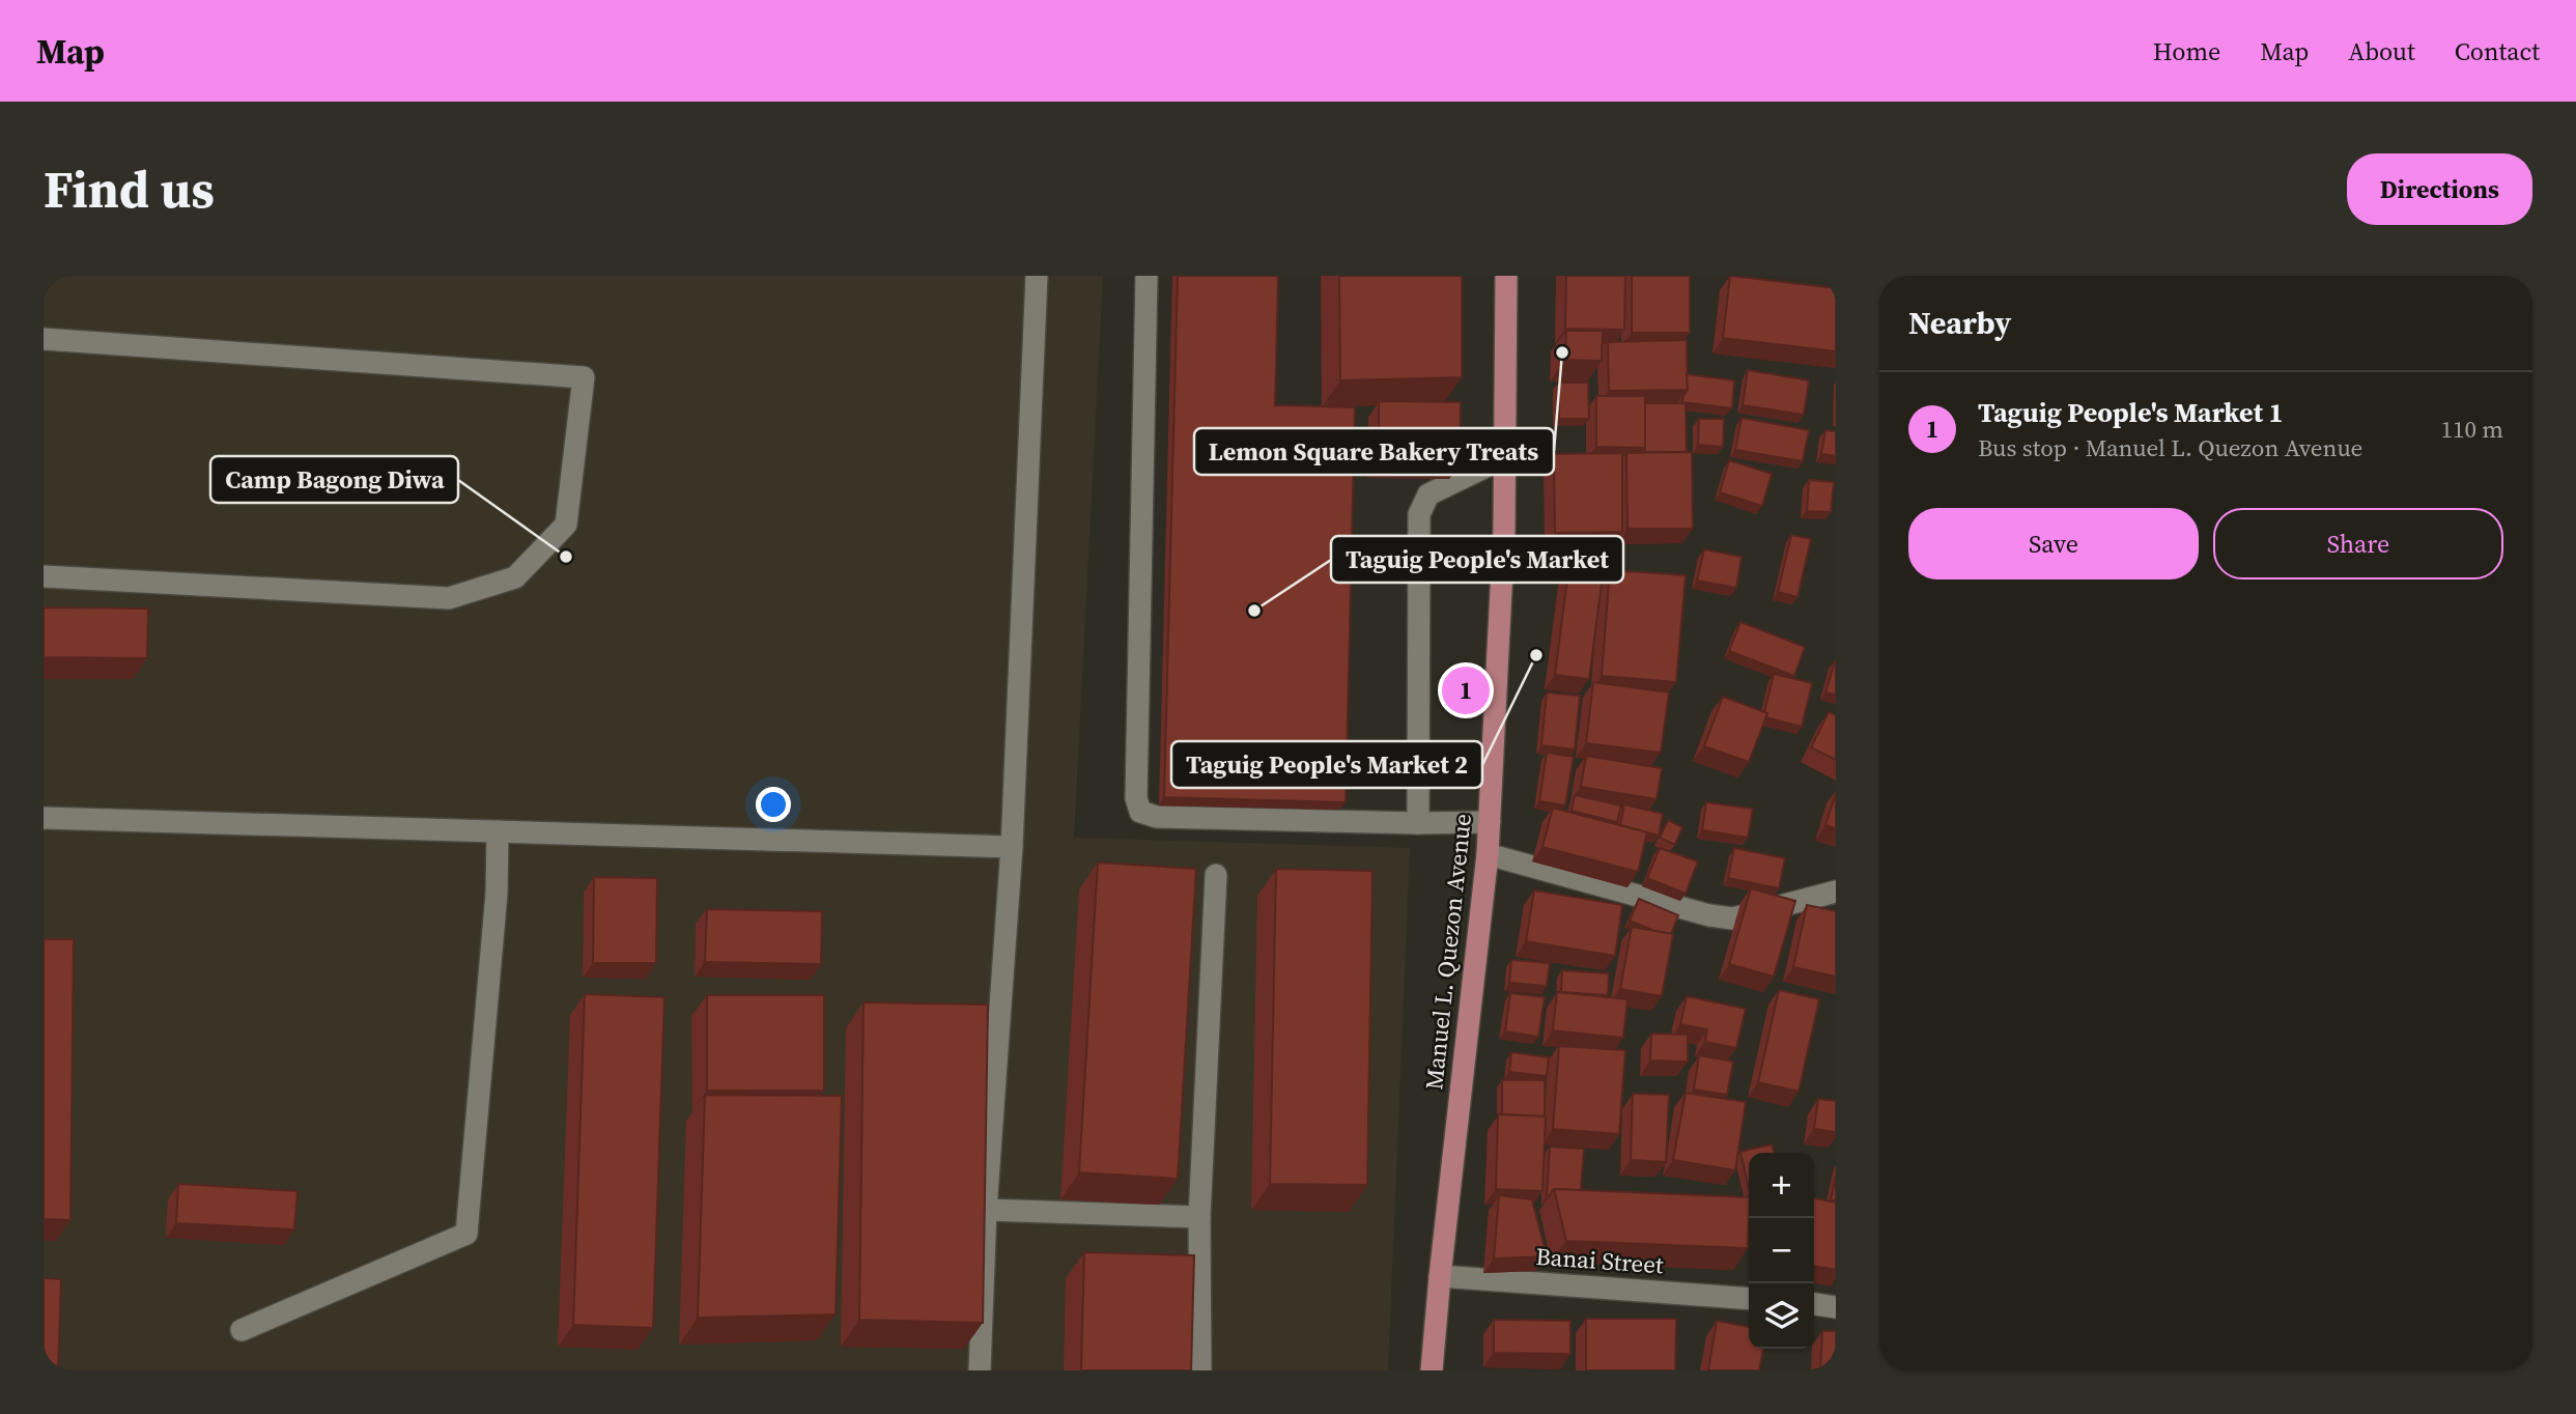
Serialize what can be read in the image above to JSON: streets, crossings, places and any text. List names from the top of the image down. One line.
{"streets":{"main road":["Manuel L. Quezon Avenue"],"street":["Banai Street"]},"crossings":[["Manuel L. Quezon Avenue","Banai Street"]],"places":["Lemon Square Bakery Treats","Camp Bagong Diwa","Taguig People's Market","Taguig People's Market 2"],"page":{"header":"Map","nav":["Home","Map","About","Contact"],"buttons":["Directions",["Save","Share"]],"title":"Find us","heading":"Nearby","list":[{"mark":"1","name":"Taguig People's Market 1","note":"Bus stop · Manuel L. Quezon Avenue","value":"110 m"}],"pins":"1","map_buttons":["+","−"]}}
